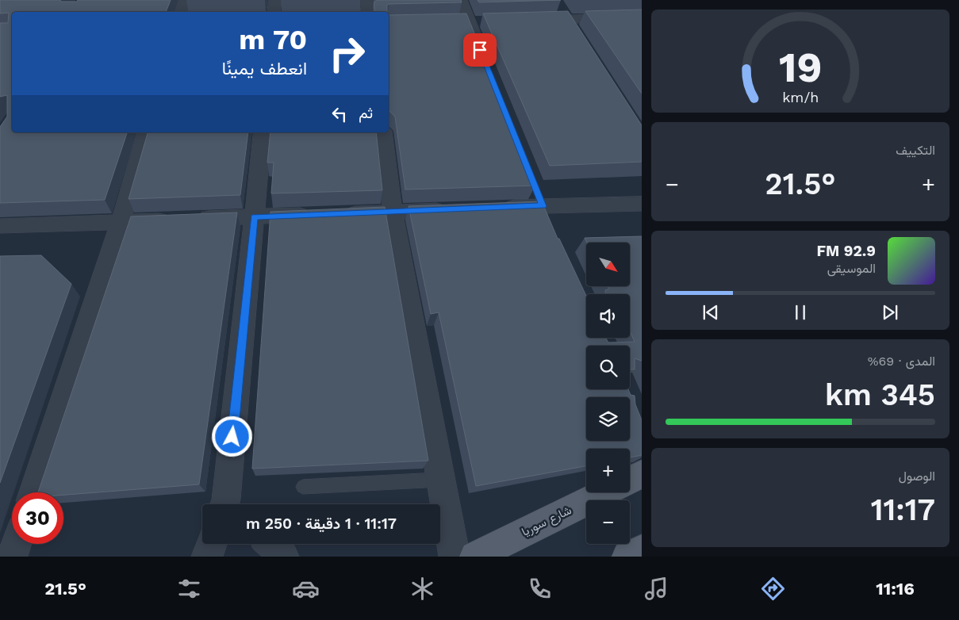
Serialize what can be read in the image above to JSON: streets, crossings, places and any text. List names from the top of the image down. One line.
{"streets":{"main road":["شارع سوريا"]},"north":"bottom right","page":{"turn":["70 m","انعطف يمينًا"],"then":"ثم","tile":["التكييف",["المدى · 69%","345 km"],["الوصول","11:17"]],"heat":["−","21.5°","+"],"song":["92.9 FM","الموسيقى"],"map_buttons":["+","−"],"limit":"30","trip":"11:17 · 1 دقيقة · 250 m","tabs":["11:16","21.5°"],"gauge":["19","km/h"]}}
